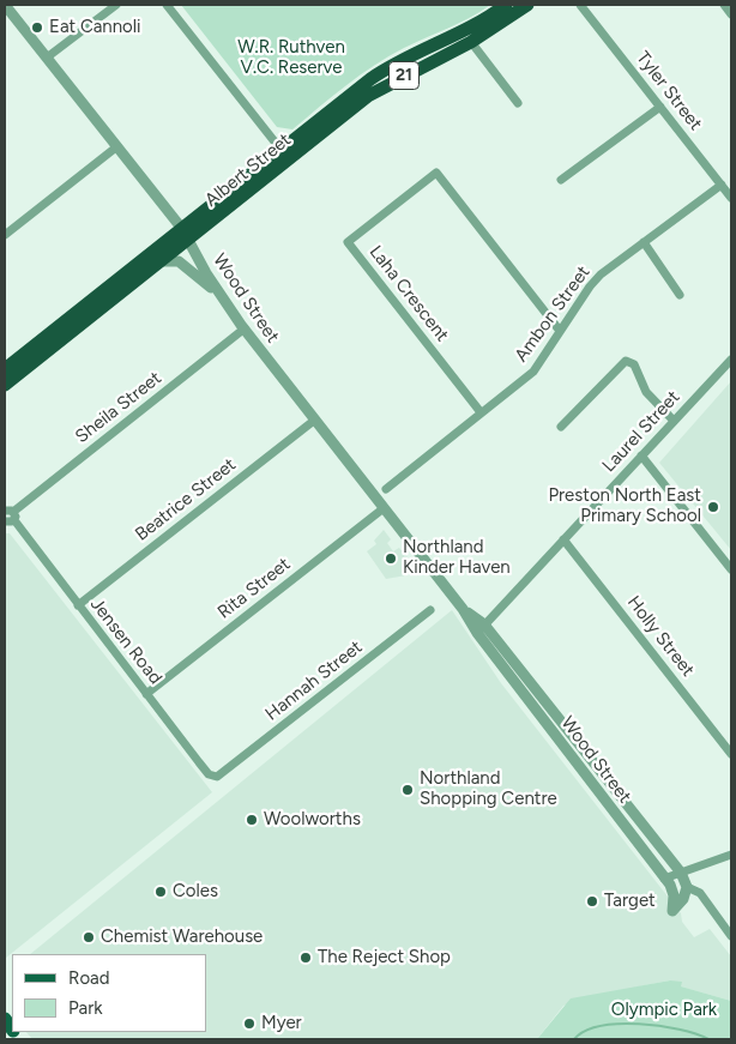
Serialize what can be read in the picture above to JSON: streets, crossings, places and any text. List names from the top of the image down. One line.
{"streets":{"highway":["21","Albert Street"],"street":["Tyler Street","Laha Crescent","Wood Street","Ambon Street","Sheila Street","Laurel Street","Beatrice Street","Rita Street","Holly Street","Jensen Road","Hannah Street"]},"crossings":[["Tyler Street","Ambon Street"],["Albert Street","Wood Street"],["Laha Crescent","Ambon Street"],["Wood Street","Sheila Street"],["Wood Street","Laurel Street"],["Wood Street","Beatrice Street"],["Wood Street","Rita Street"],["Sheila Street","Jensen Road"],["Laurel Street","Holly Street"],["Beatrice Street","Jensen Road"],["Rita Street","Jensen Road"],["Jensen Road","Hannah Street"]],"parks":["W.R. Ruthven V.C. Reserve","Olympic Park"],"places":["Eat Cannoli","Preston North East Primary School","Northland Kinder Haven","Northland Shopping Centre","Woolworths","Coles","Target","Chemist Warehouse","The Reject Shop","Myer"],"legend":["Road","Park"]}
